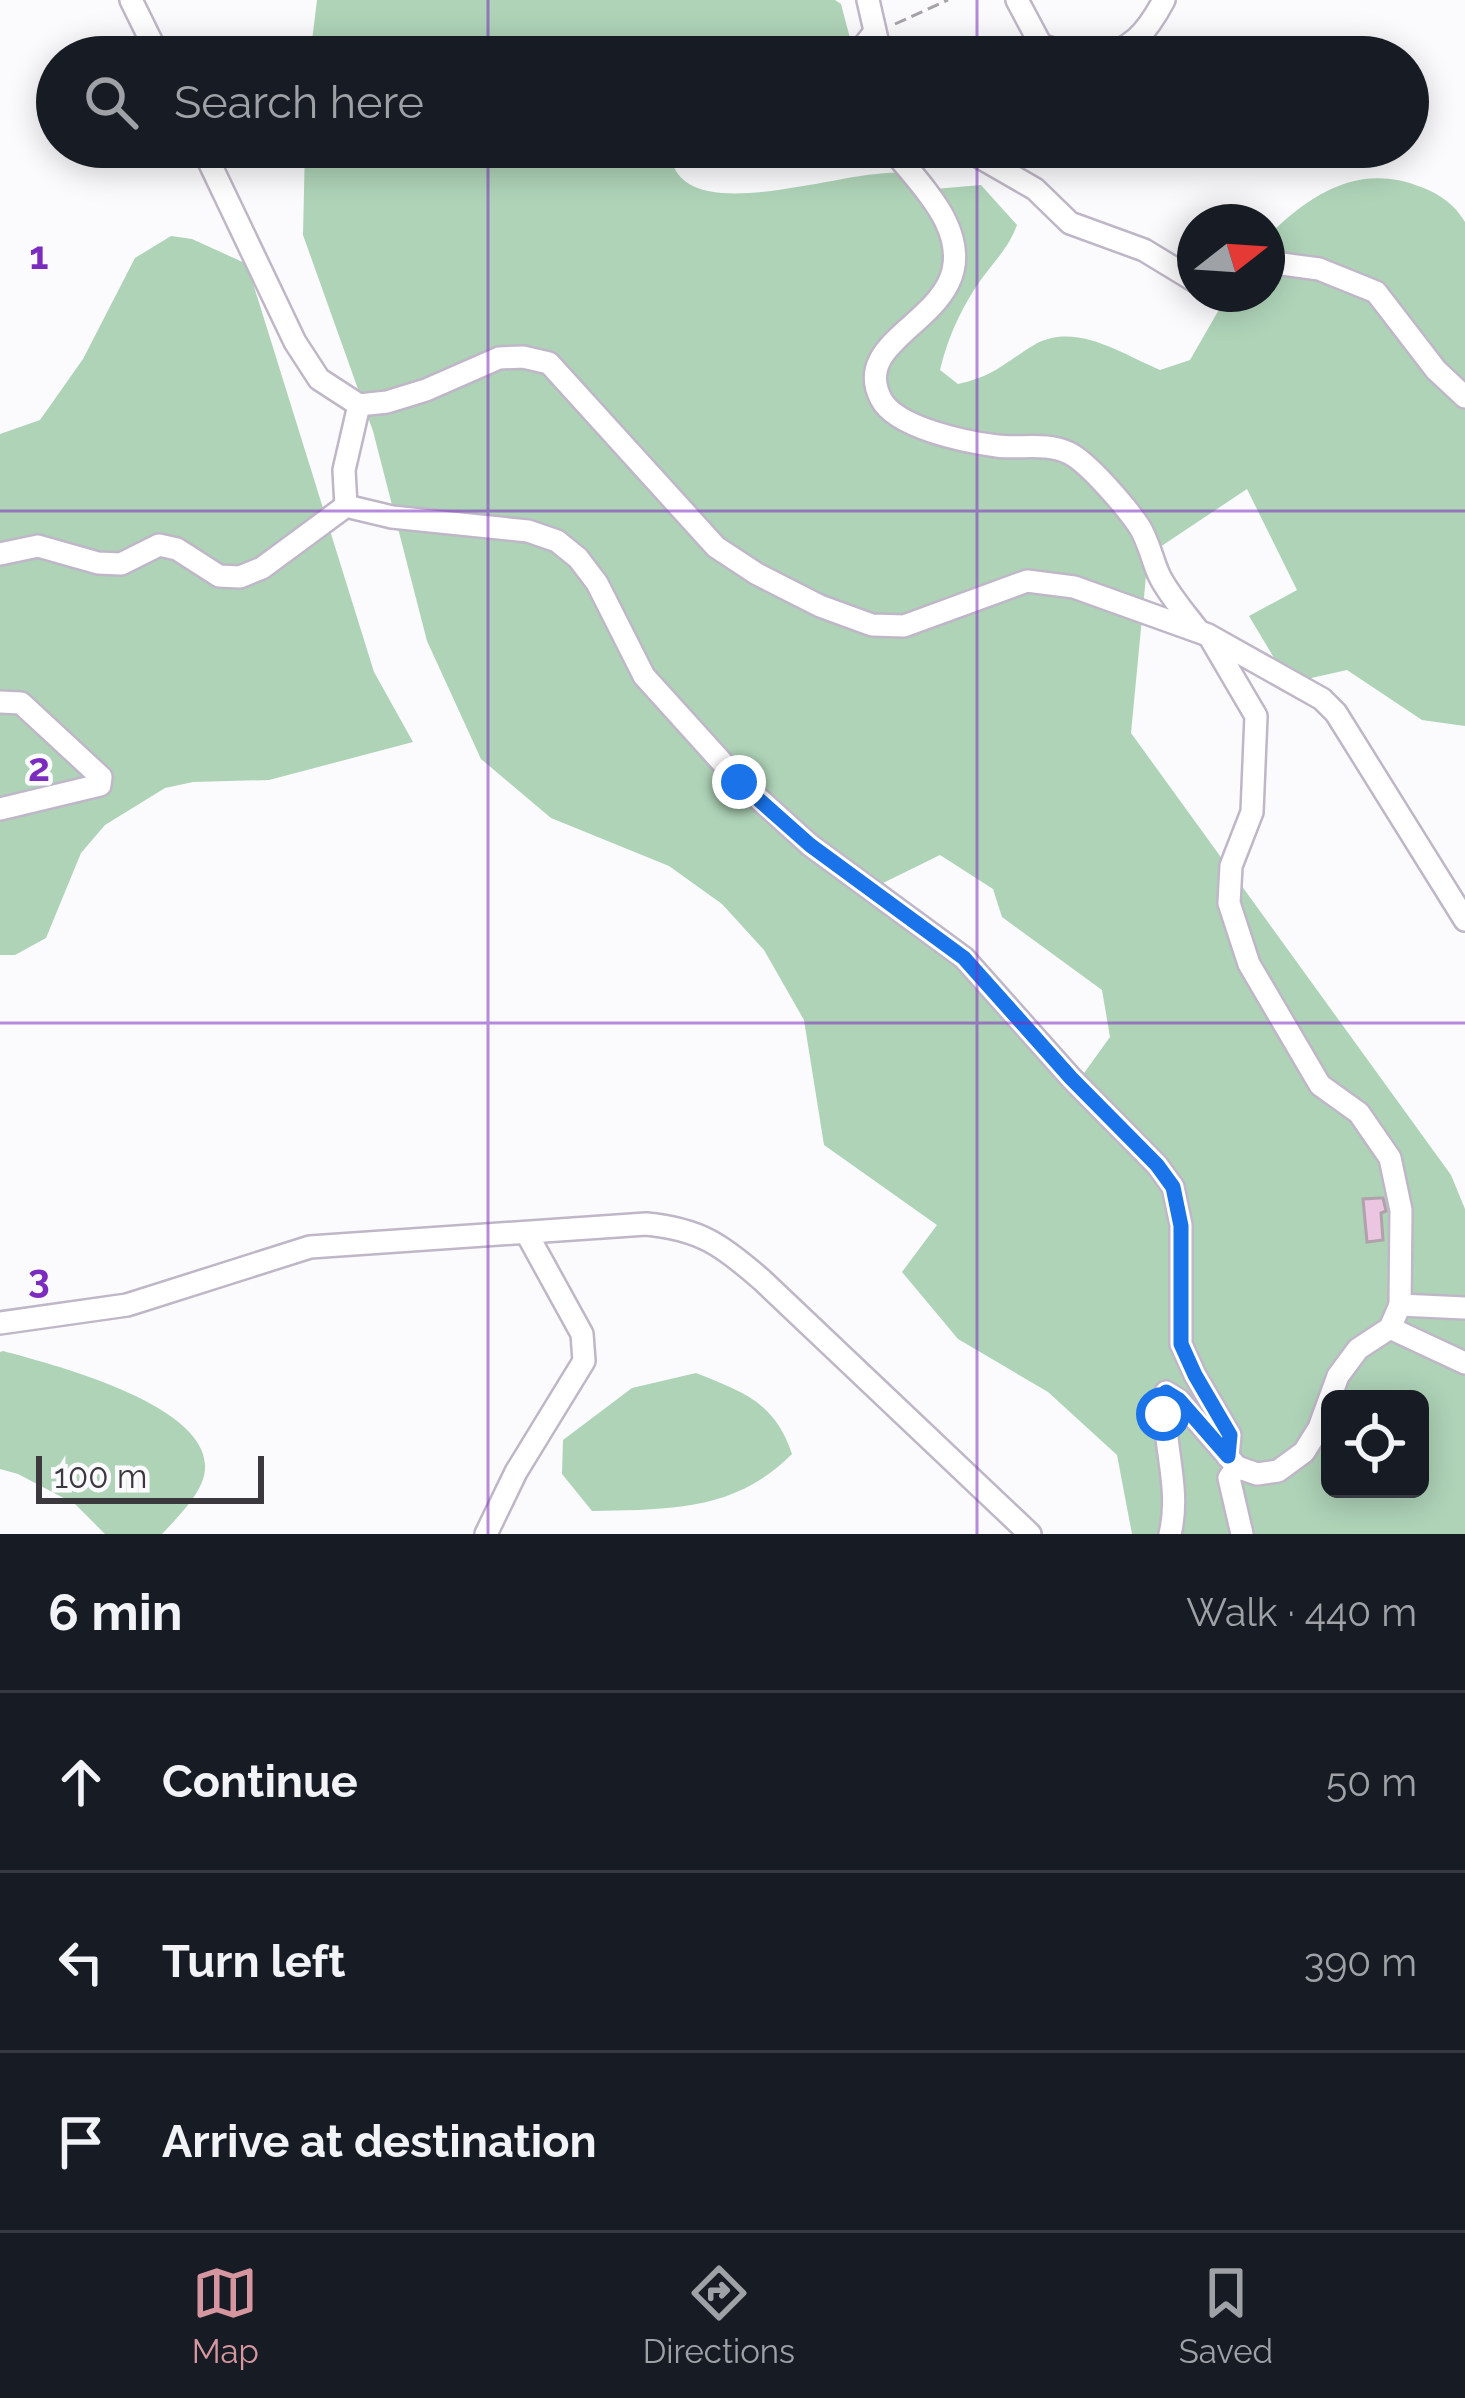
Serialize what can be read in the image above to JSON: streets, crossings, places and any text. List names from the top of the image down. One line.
{"scale_bar":"100 m","north":"right","page":{"search":"Search here","scale":"100 m","heading":["6 min","Walk · 440 m"],"list":[["Continue","50 m"],["Turn left","390 m"],"Arrive at destination"],"nav":["Map","Directions","Saved"]},"grid":{"rows":["1","2","3"]}}
